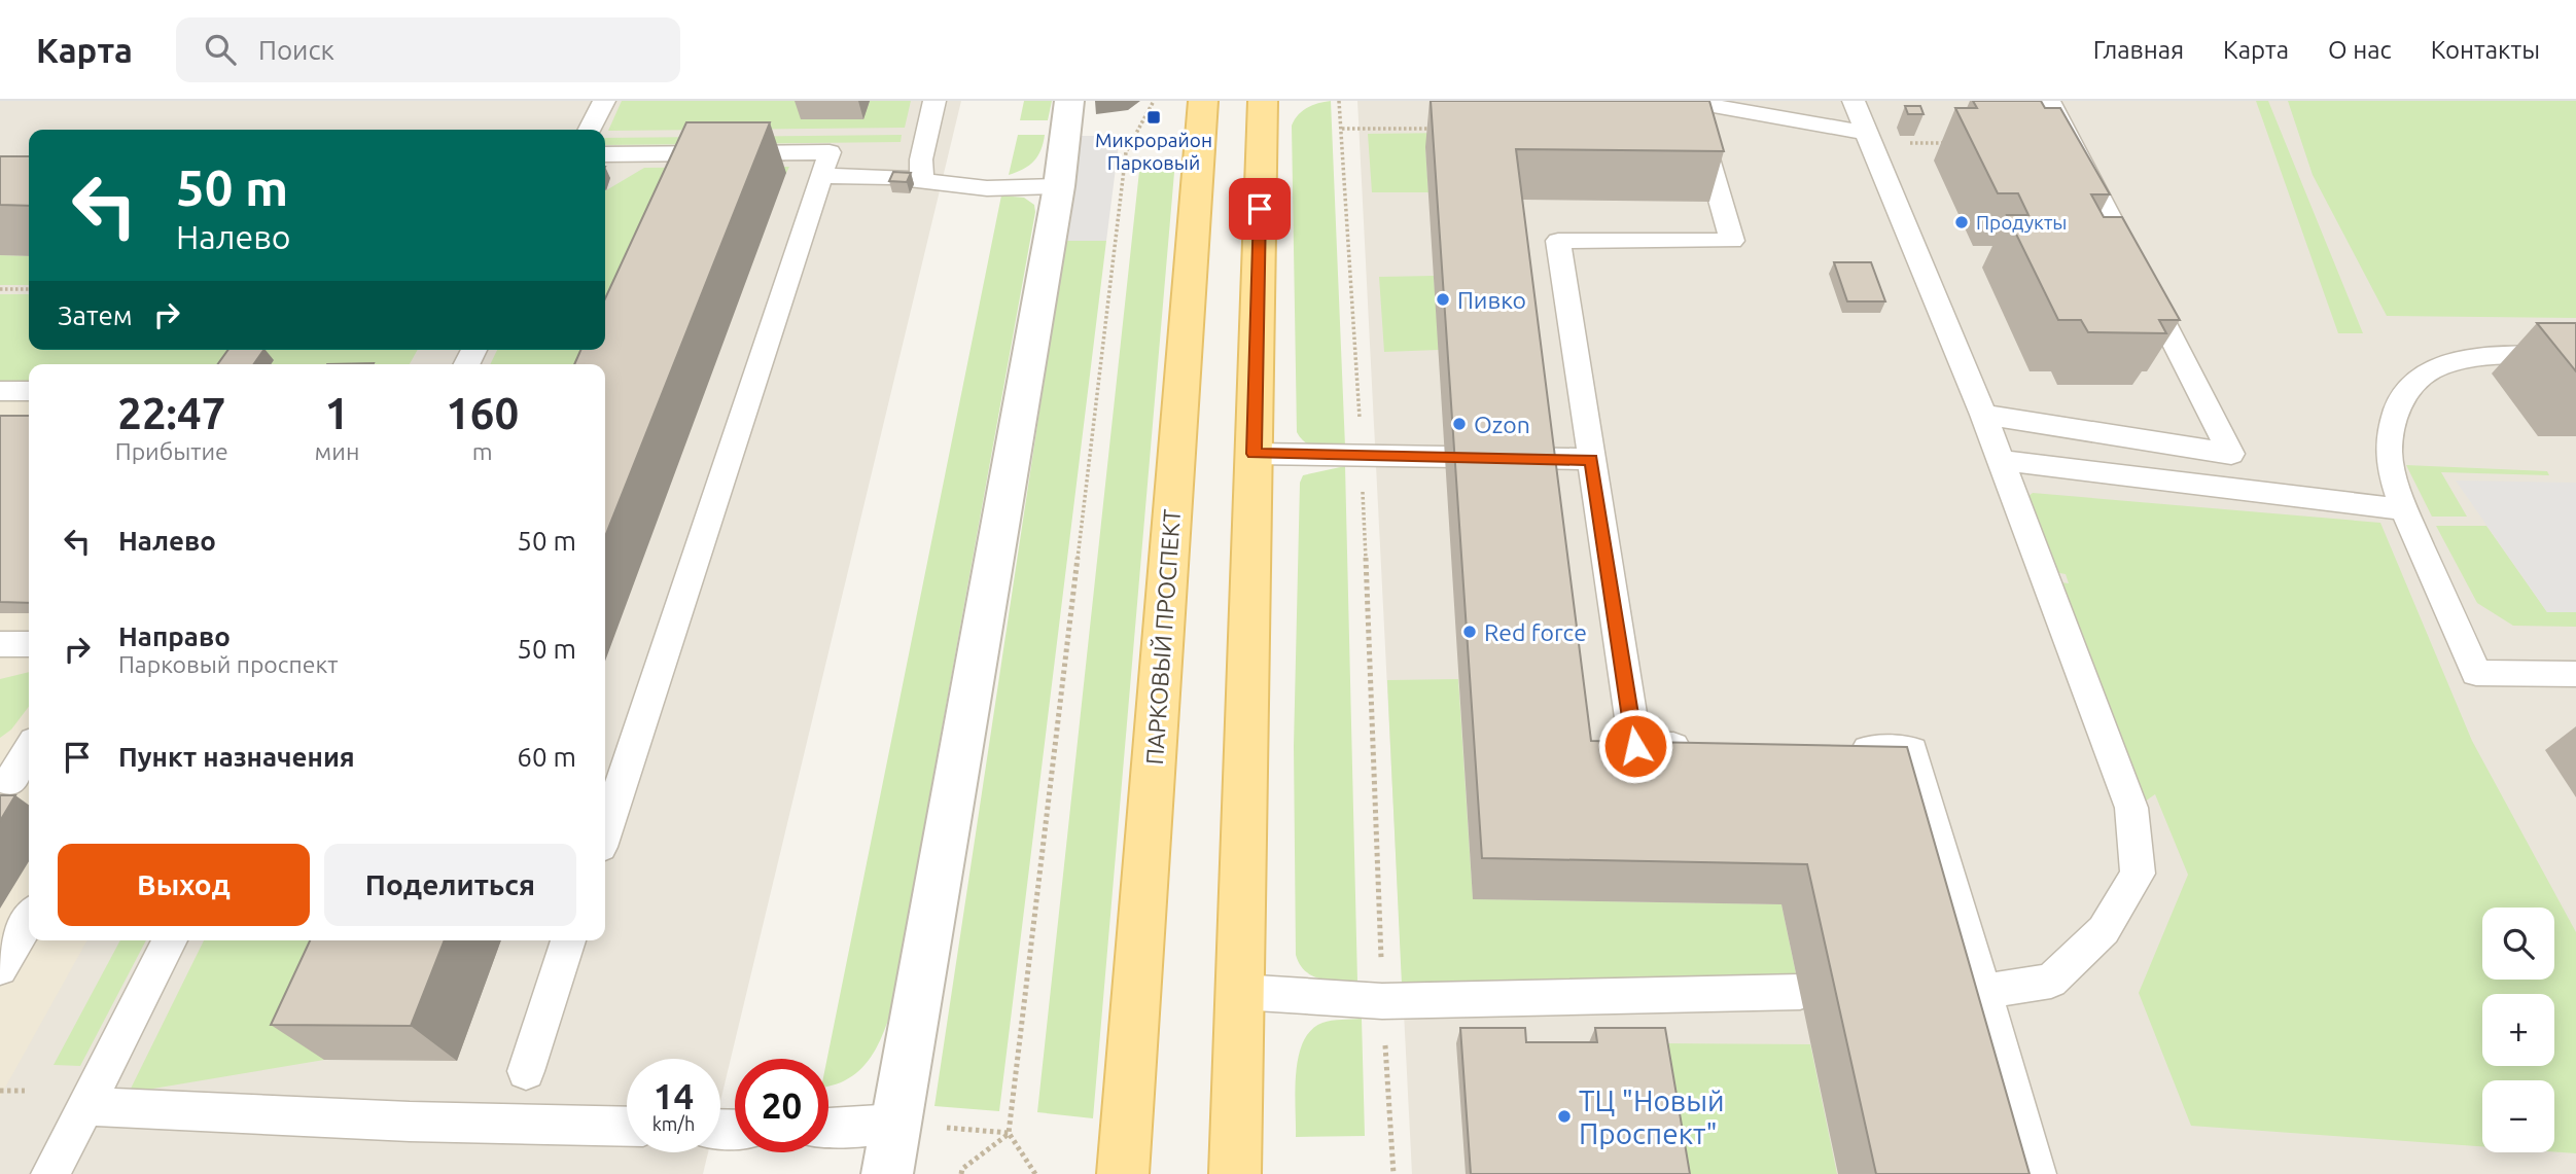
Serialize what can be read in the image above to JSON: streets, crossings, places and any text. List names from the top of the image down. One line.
{"streets":{"main road":["ПАРКОВЫЙ ПРОСПЕКТ"]},"places":{"transit":["Микрорайон Парковый"],"other":["Продукты","Пивко","Ozon","Red force","ТЦ \"Новый Проспект\""]},"page":{"header":"Карта","search":"Поиск","nav":["Главная","Карта","О нас","Контакты"],"turn":["50 m","Налево"],"then":"Затем","eta":["22:47","Прибытие","1","мин","160","m"],"list":[{"name":"Налево","value":"50 m"},{"name":"Направо","note":"Парковый проспект","value":"50 m"},{"name":"Пункт назначения","value":"60 m"}],"buttons":["Выход","Поделиться"],"map_buttons":["+","−"],"speed":"14 km/h","limit":"20"}}
